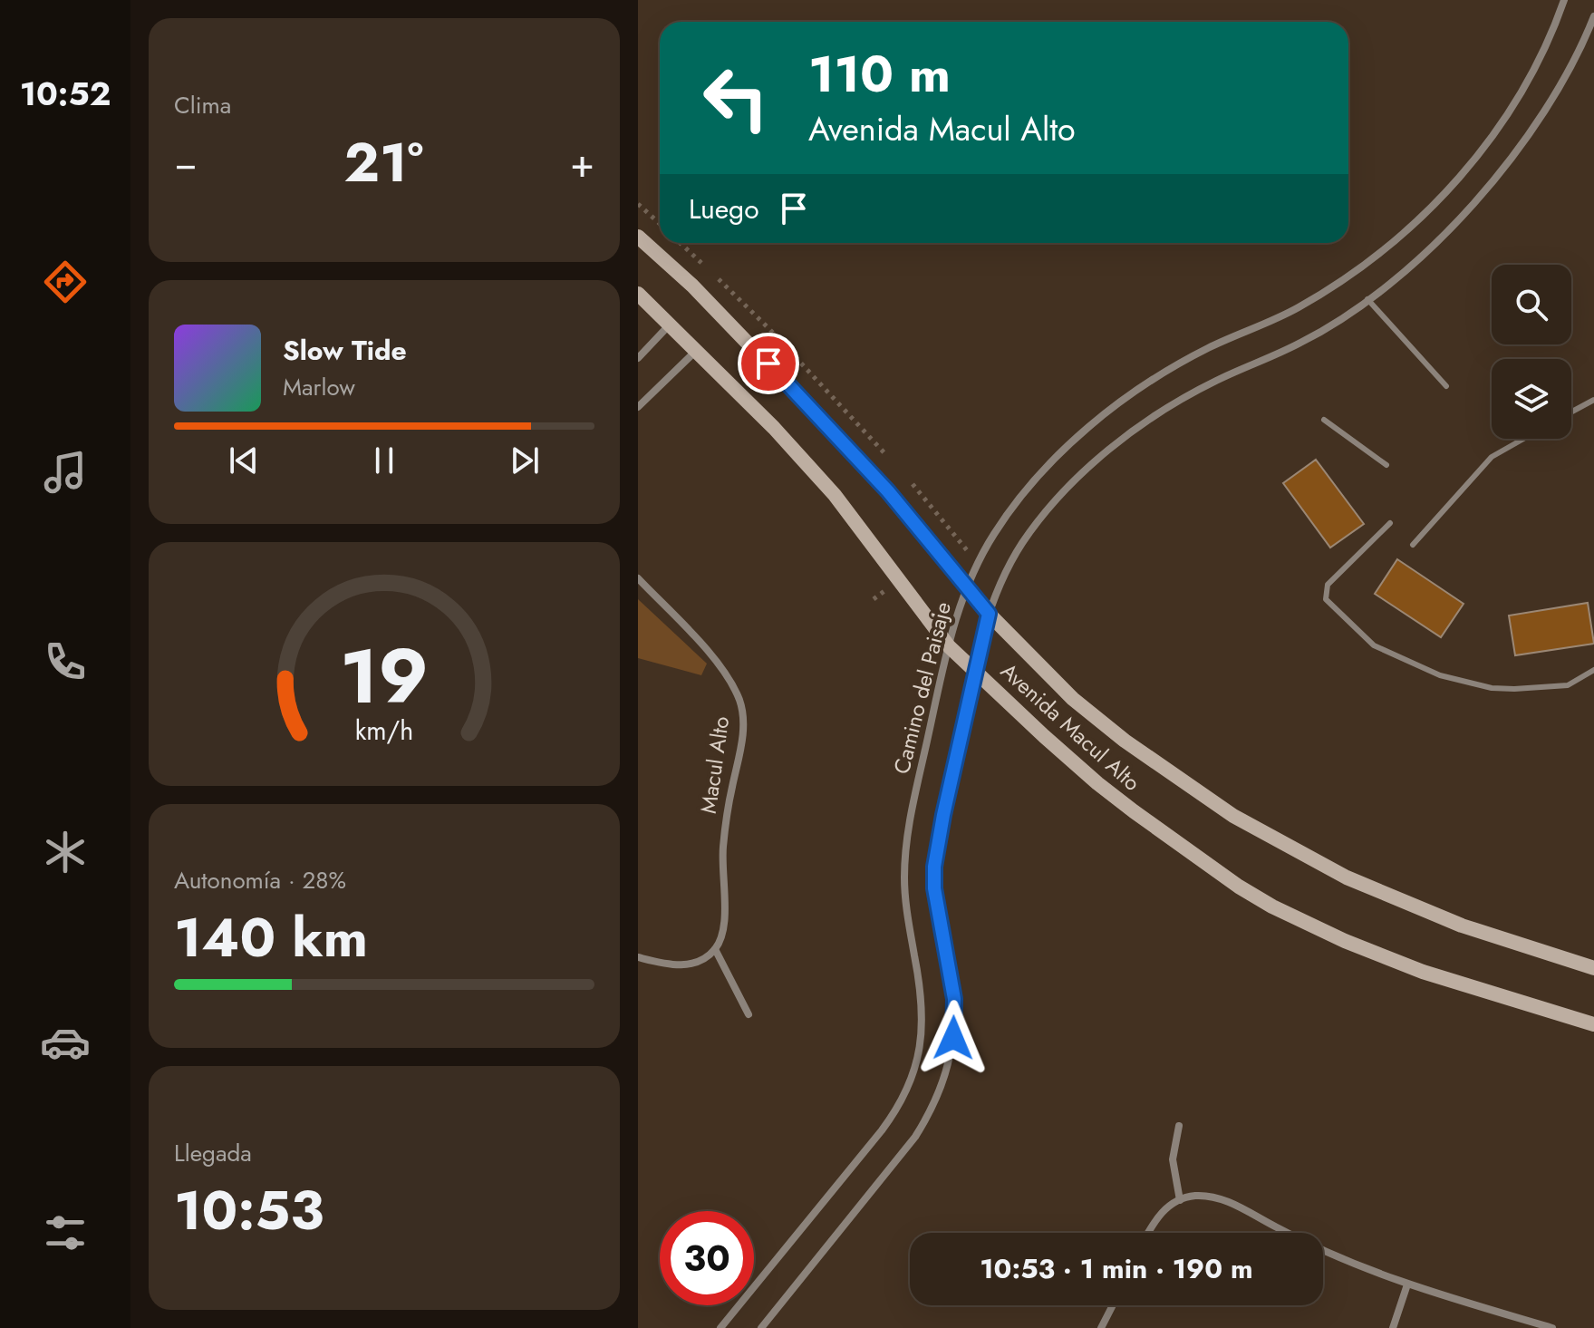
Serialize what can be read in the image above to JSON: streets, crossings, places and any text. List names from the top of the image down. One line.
{"streets":{"street":["Camino del Paisaje","Avenida Macul Alto","Macul Alto"]},"crossings":[["Camino del Paisaje","Avenida Macul Alto"]],"page":{"tabs":"10:52","tile":["Clima",["Autonomía · 28%","140 km"],["Llegada","10:53"]],"turn":["110 m","Avenida Macul Alto"],"heat":["−","21°","+"],"then":"Luego","song":["Slow Tide","Marlow"],"limit":"30","trip":"10:53 · 1 min · 190 m","gauge":["19","km/h"]}}
